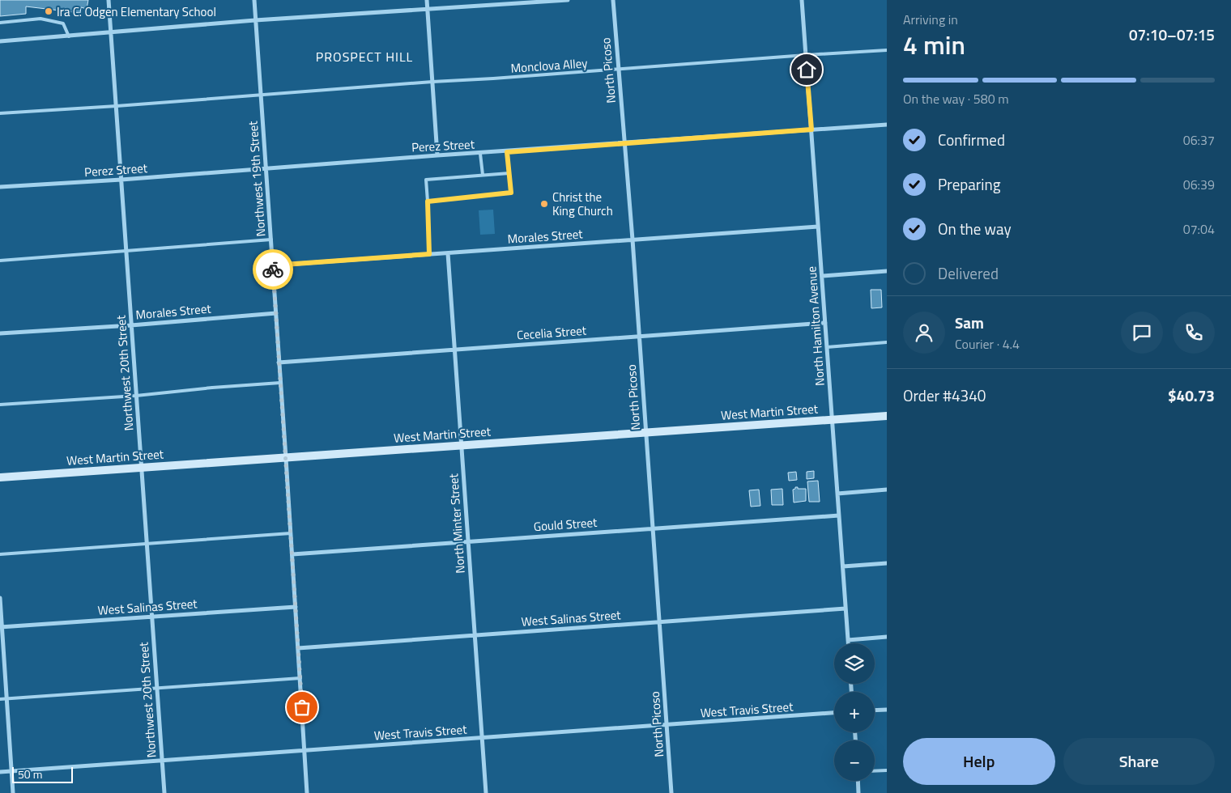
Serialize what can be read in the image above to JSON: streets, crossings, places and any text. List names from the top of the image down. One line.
{"streets":{"main road":["West Martin Street"],"street":["North Picoso","Perez Street","Northwest 19th Street","Morales Street","North Hamilton Avenue","Cecelia Street","Northwest 20th Street","North Minter Street","Gould Street","West Salinas Street","West Travis Street"],"lane":["Monclova Alley"]},"crossings":[["Monclova Alley","North Picoso"],["Monclova Alley","Northwest 19th Street"],["Monclova Alley","North Hamilton Avenue"],["Monclova Alley","Northwest 20th Street"],["North Picoso","Perez Street"],["North Picoso","Morales Street"],["North Picoso","Cecelia Street"],["North Picoso","West Martin Street"],["North Picoso","Gould Street"],["North Picoso","West Salinas Street"],["North Picoso","West Travis Street"],["Perez Street","Northwest 19th Street"],["Perez Street","North Hamilton Avenue"],["Perez Street","Northwest 20th Street"],["Northwest 19th Street","Morales Street"],["Northwest 19th Street","Cecelia Street"],["Northwest 19th Street","West Martin Street"],["Northwest 19th Street","Gould Street"],["Northwest 19th Street","West Salinas Street"],["Northwest 19th Street","West Travis Street"],["Morales Street","North Hamilton Avenue"],["Morales Street","Northwest 20th Street"],["Morales Street","North Minter Street"],["North Hamilton Avenue","Cecelia Street"],["North Hamilton Avenue","West Martin Street"],["North Hamilton Avenue","Gould Street"],["North Hamilton Avenue","West Salinas Street"],["Cecelia Street","North Minter Street"],["Northwest 20th Street","West Martin Street"],["Northwest 20th Street","West Salinas Street"],["Northwest 20th Street","West Travis Street"],["West Martin Street","North Minter Street"],["North Minter Street","Gould Street"],["North Minter Street","West Salinas Street"],["North Minter Street","West Travis Street"]],"districts":["PROSPECT HILL"],"places":["Ira C. Odgen Elementary School","Christ the King Church"],"scale_bar":"50 m","page":{"heading":["4 min","Arriving in","07:10–07:15"],"panel":["Sam","Courier · 4.4","Order #4340","$40.73"],"bar":"On the way · 580 m","list":[["Confirmed","06:37"],["Preparing","06:39"],["On the way","07:04"],"Delivered"],"map_buttons":["+","−"],"buttons":["Help","Share"],"scale":"50 m"}}
